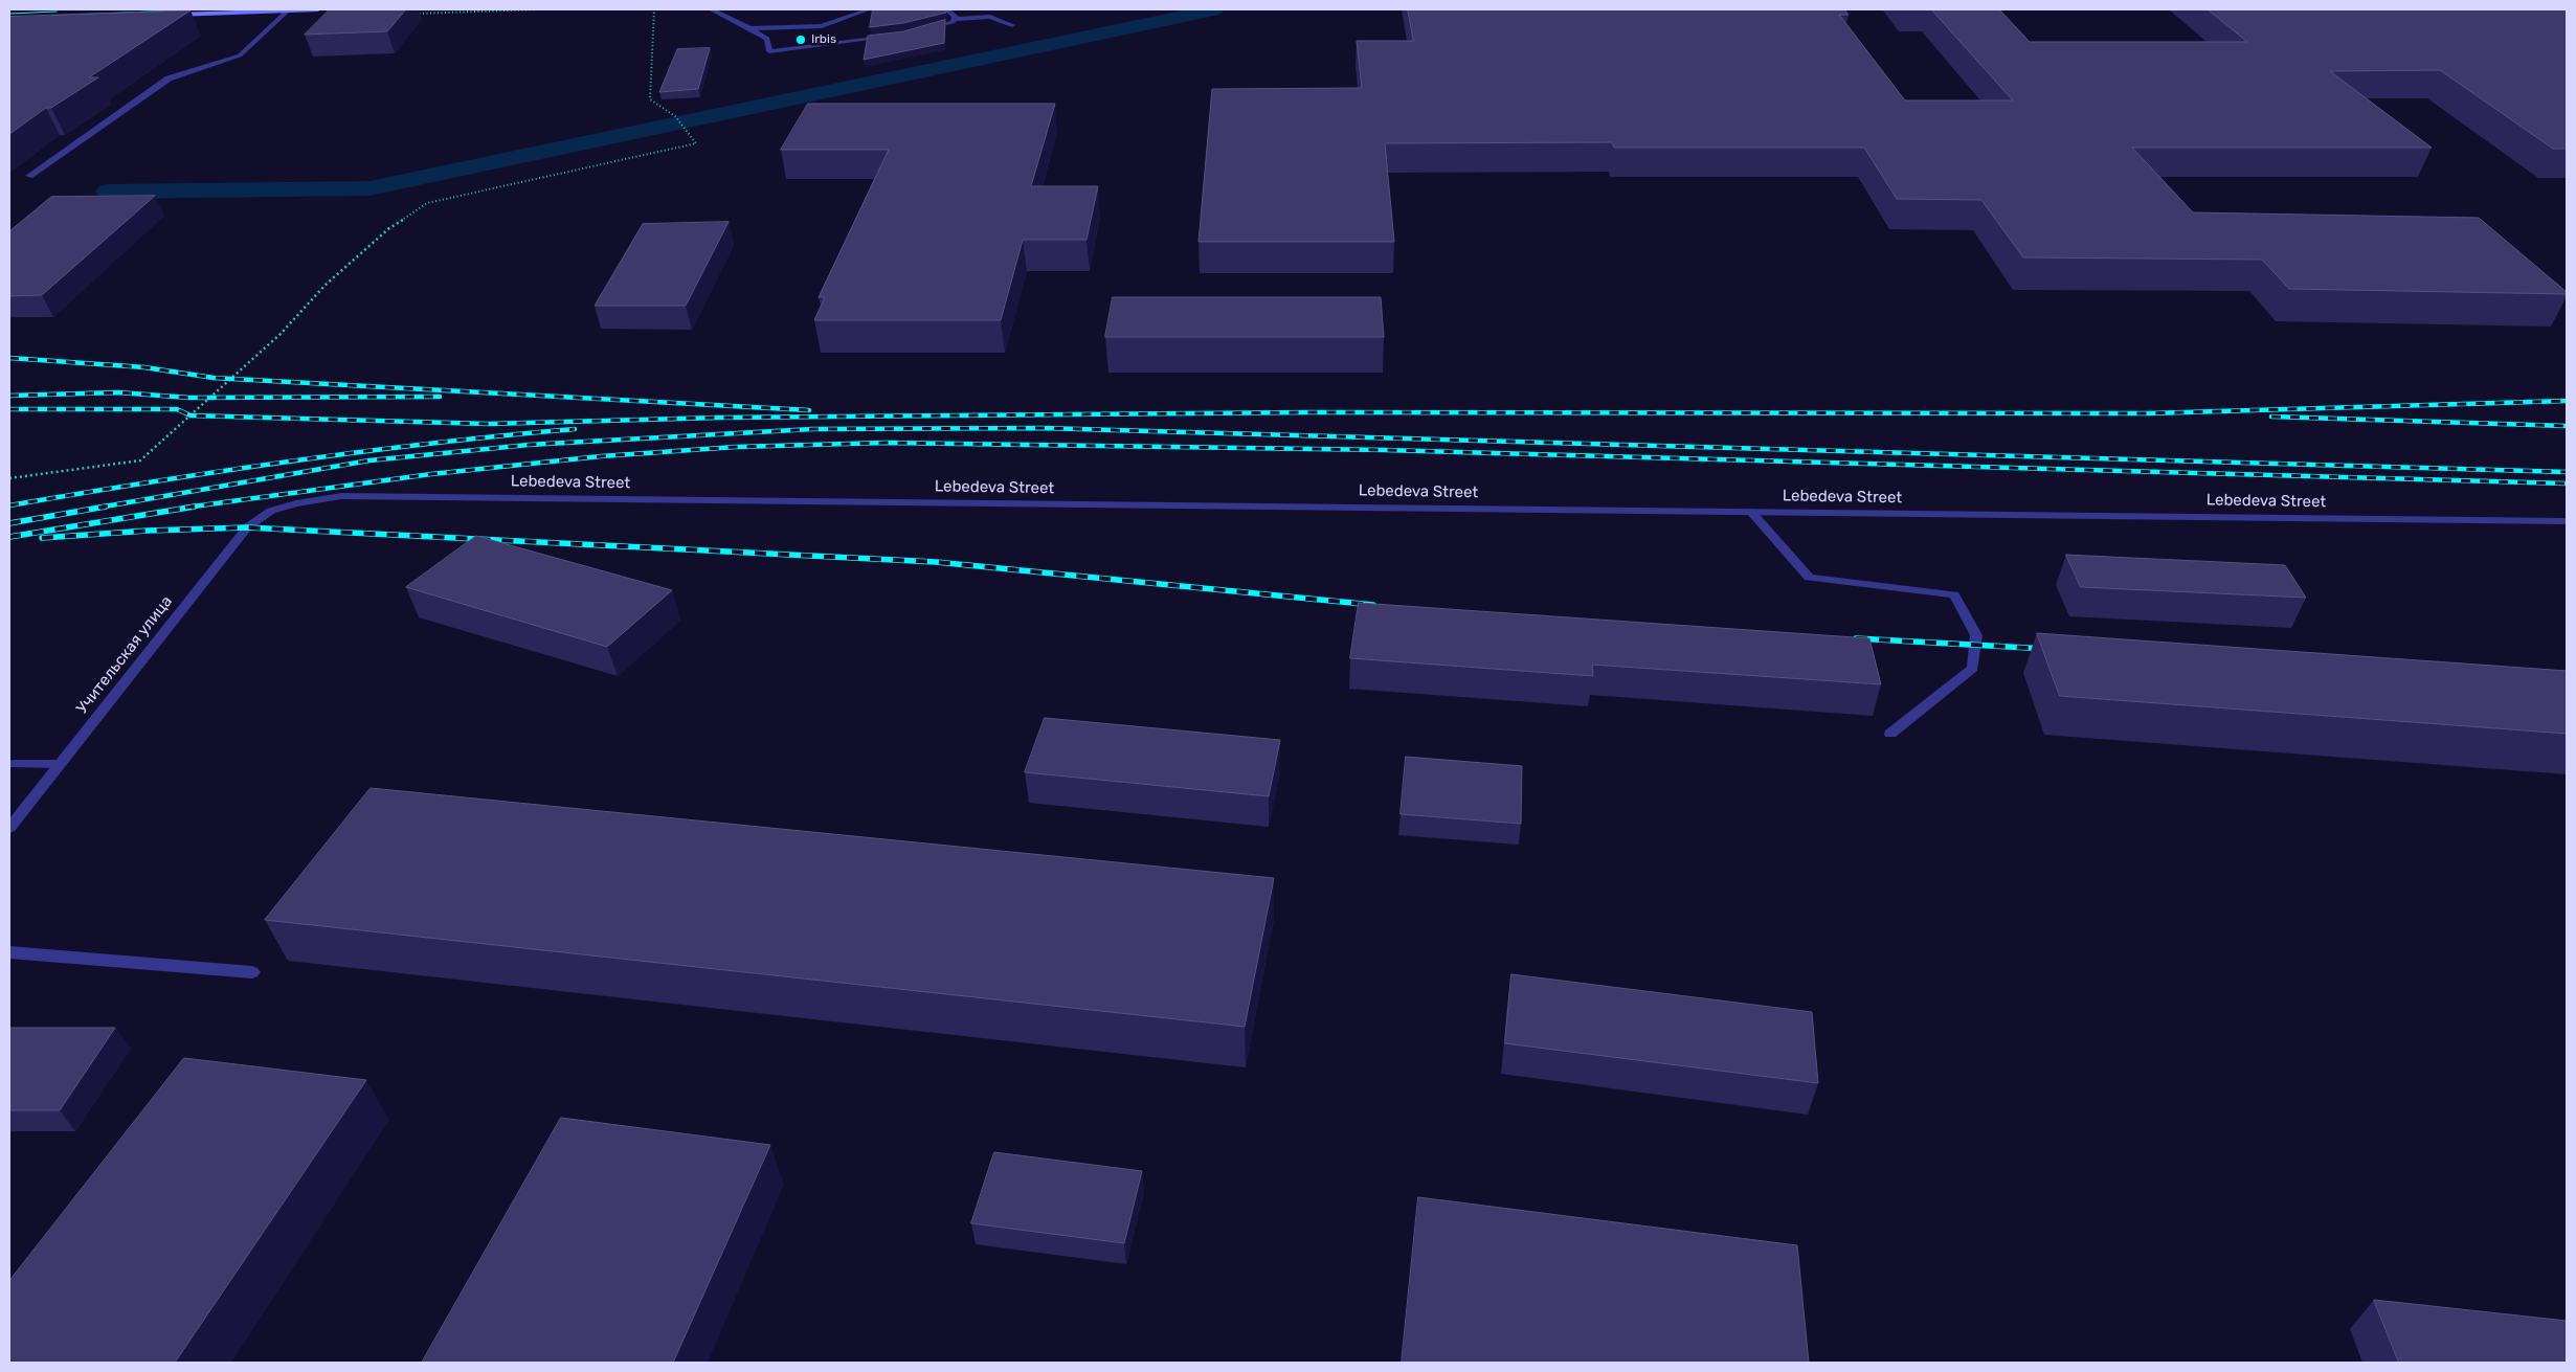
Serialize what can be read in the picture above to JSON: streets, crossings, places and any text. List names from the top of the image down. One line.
{"streets":{"street":["Lebedeva Street","Учительская улица"]},"crossings":[["Lebedeva Street","Учительская улица"]],"places":["Irbis"]}
